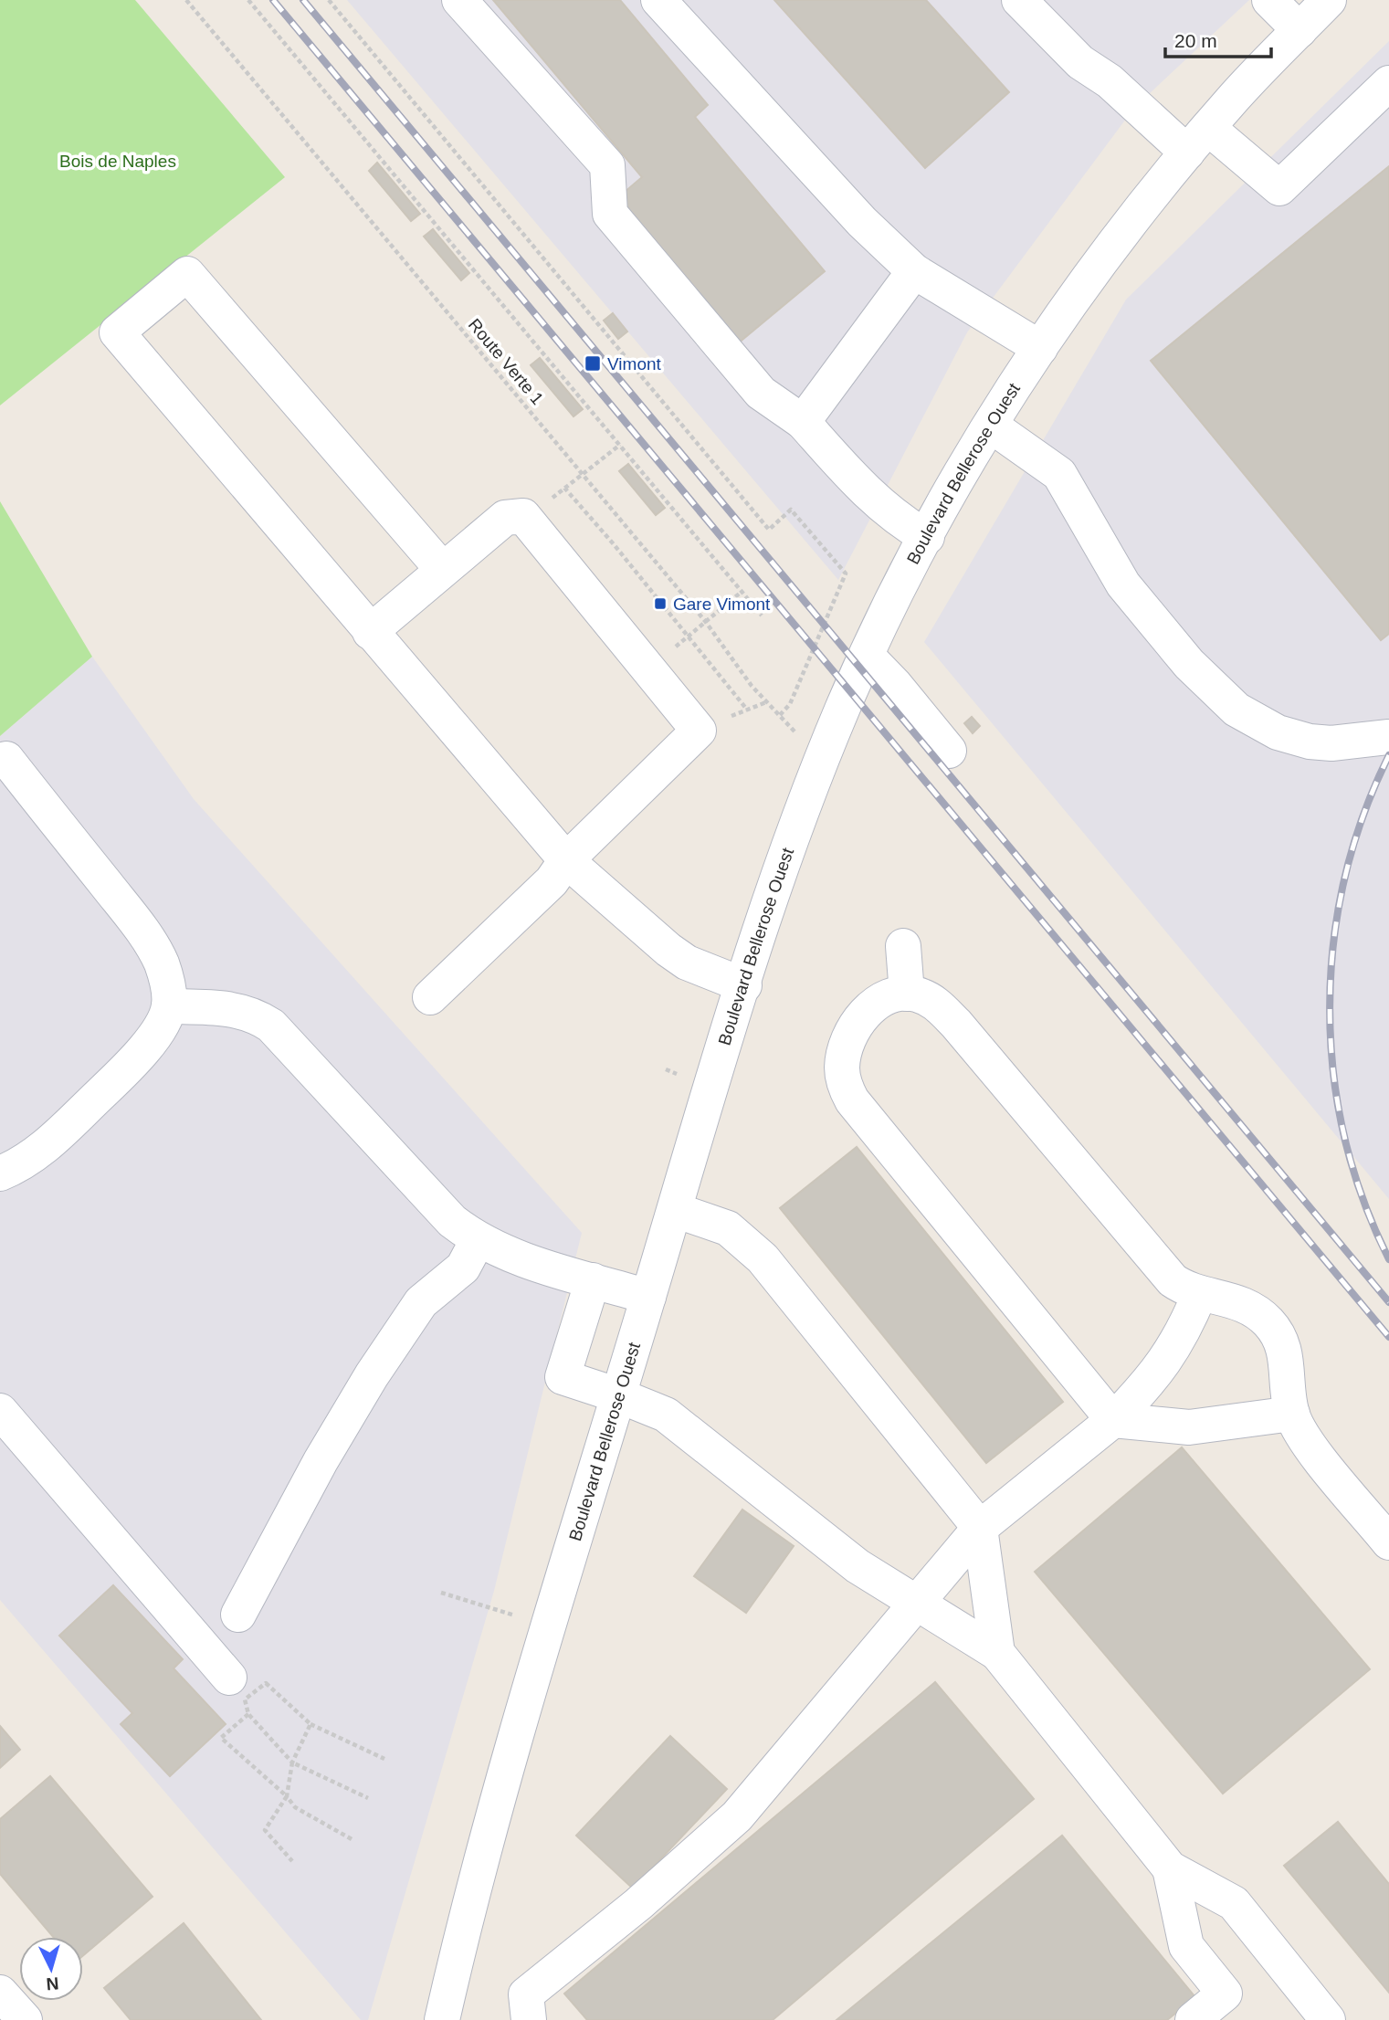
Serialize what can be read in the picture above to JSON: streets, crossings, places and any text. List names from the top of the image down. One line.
{"streets":{"street":["Boulevard Bellerose Ouest"],"path":["Route Verte 1"]},"parks":["Bois de Naples"],"places":{"transit":["Vimont","Gare Vimont"]},"scale_bar":"20 m","north":"bottom"}
